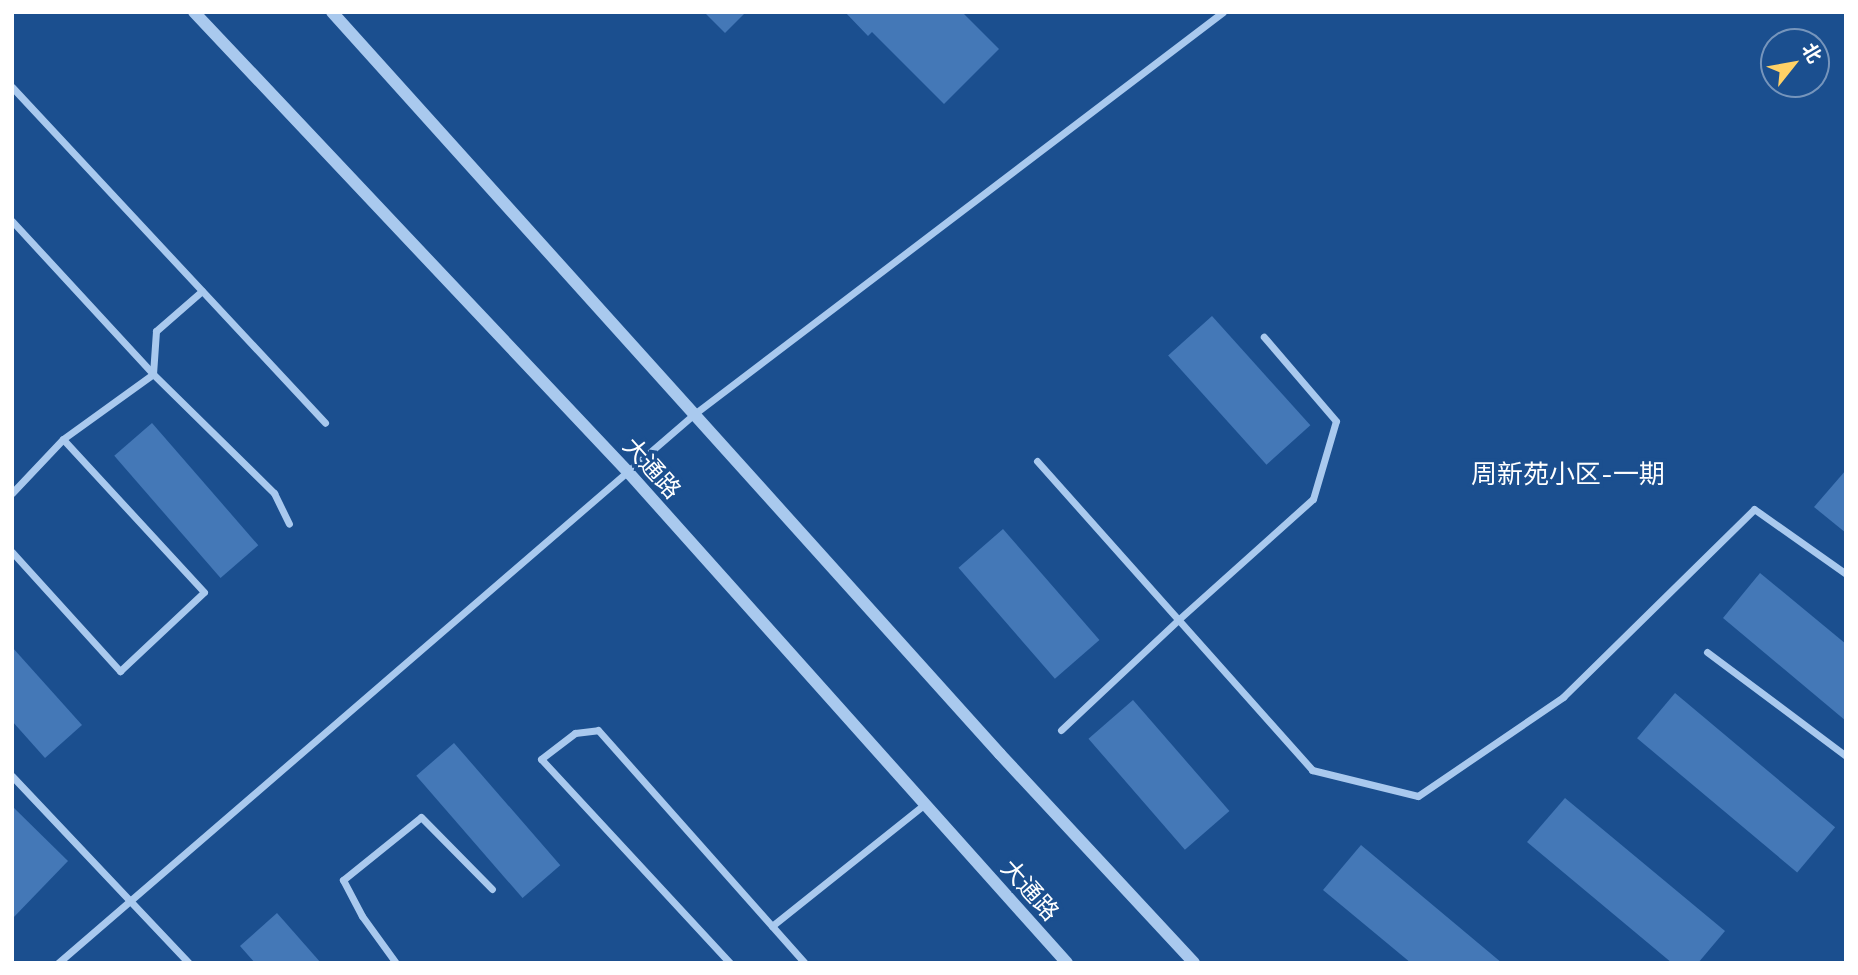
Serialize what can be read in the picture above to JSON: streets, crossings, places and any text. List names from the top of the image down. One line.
{"streets":{"street":["大通路"]},"districts":["周新苑小区-一期"],"north":"top right"}
